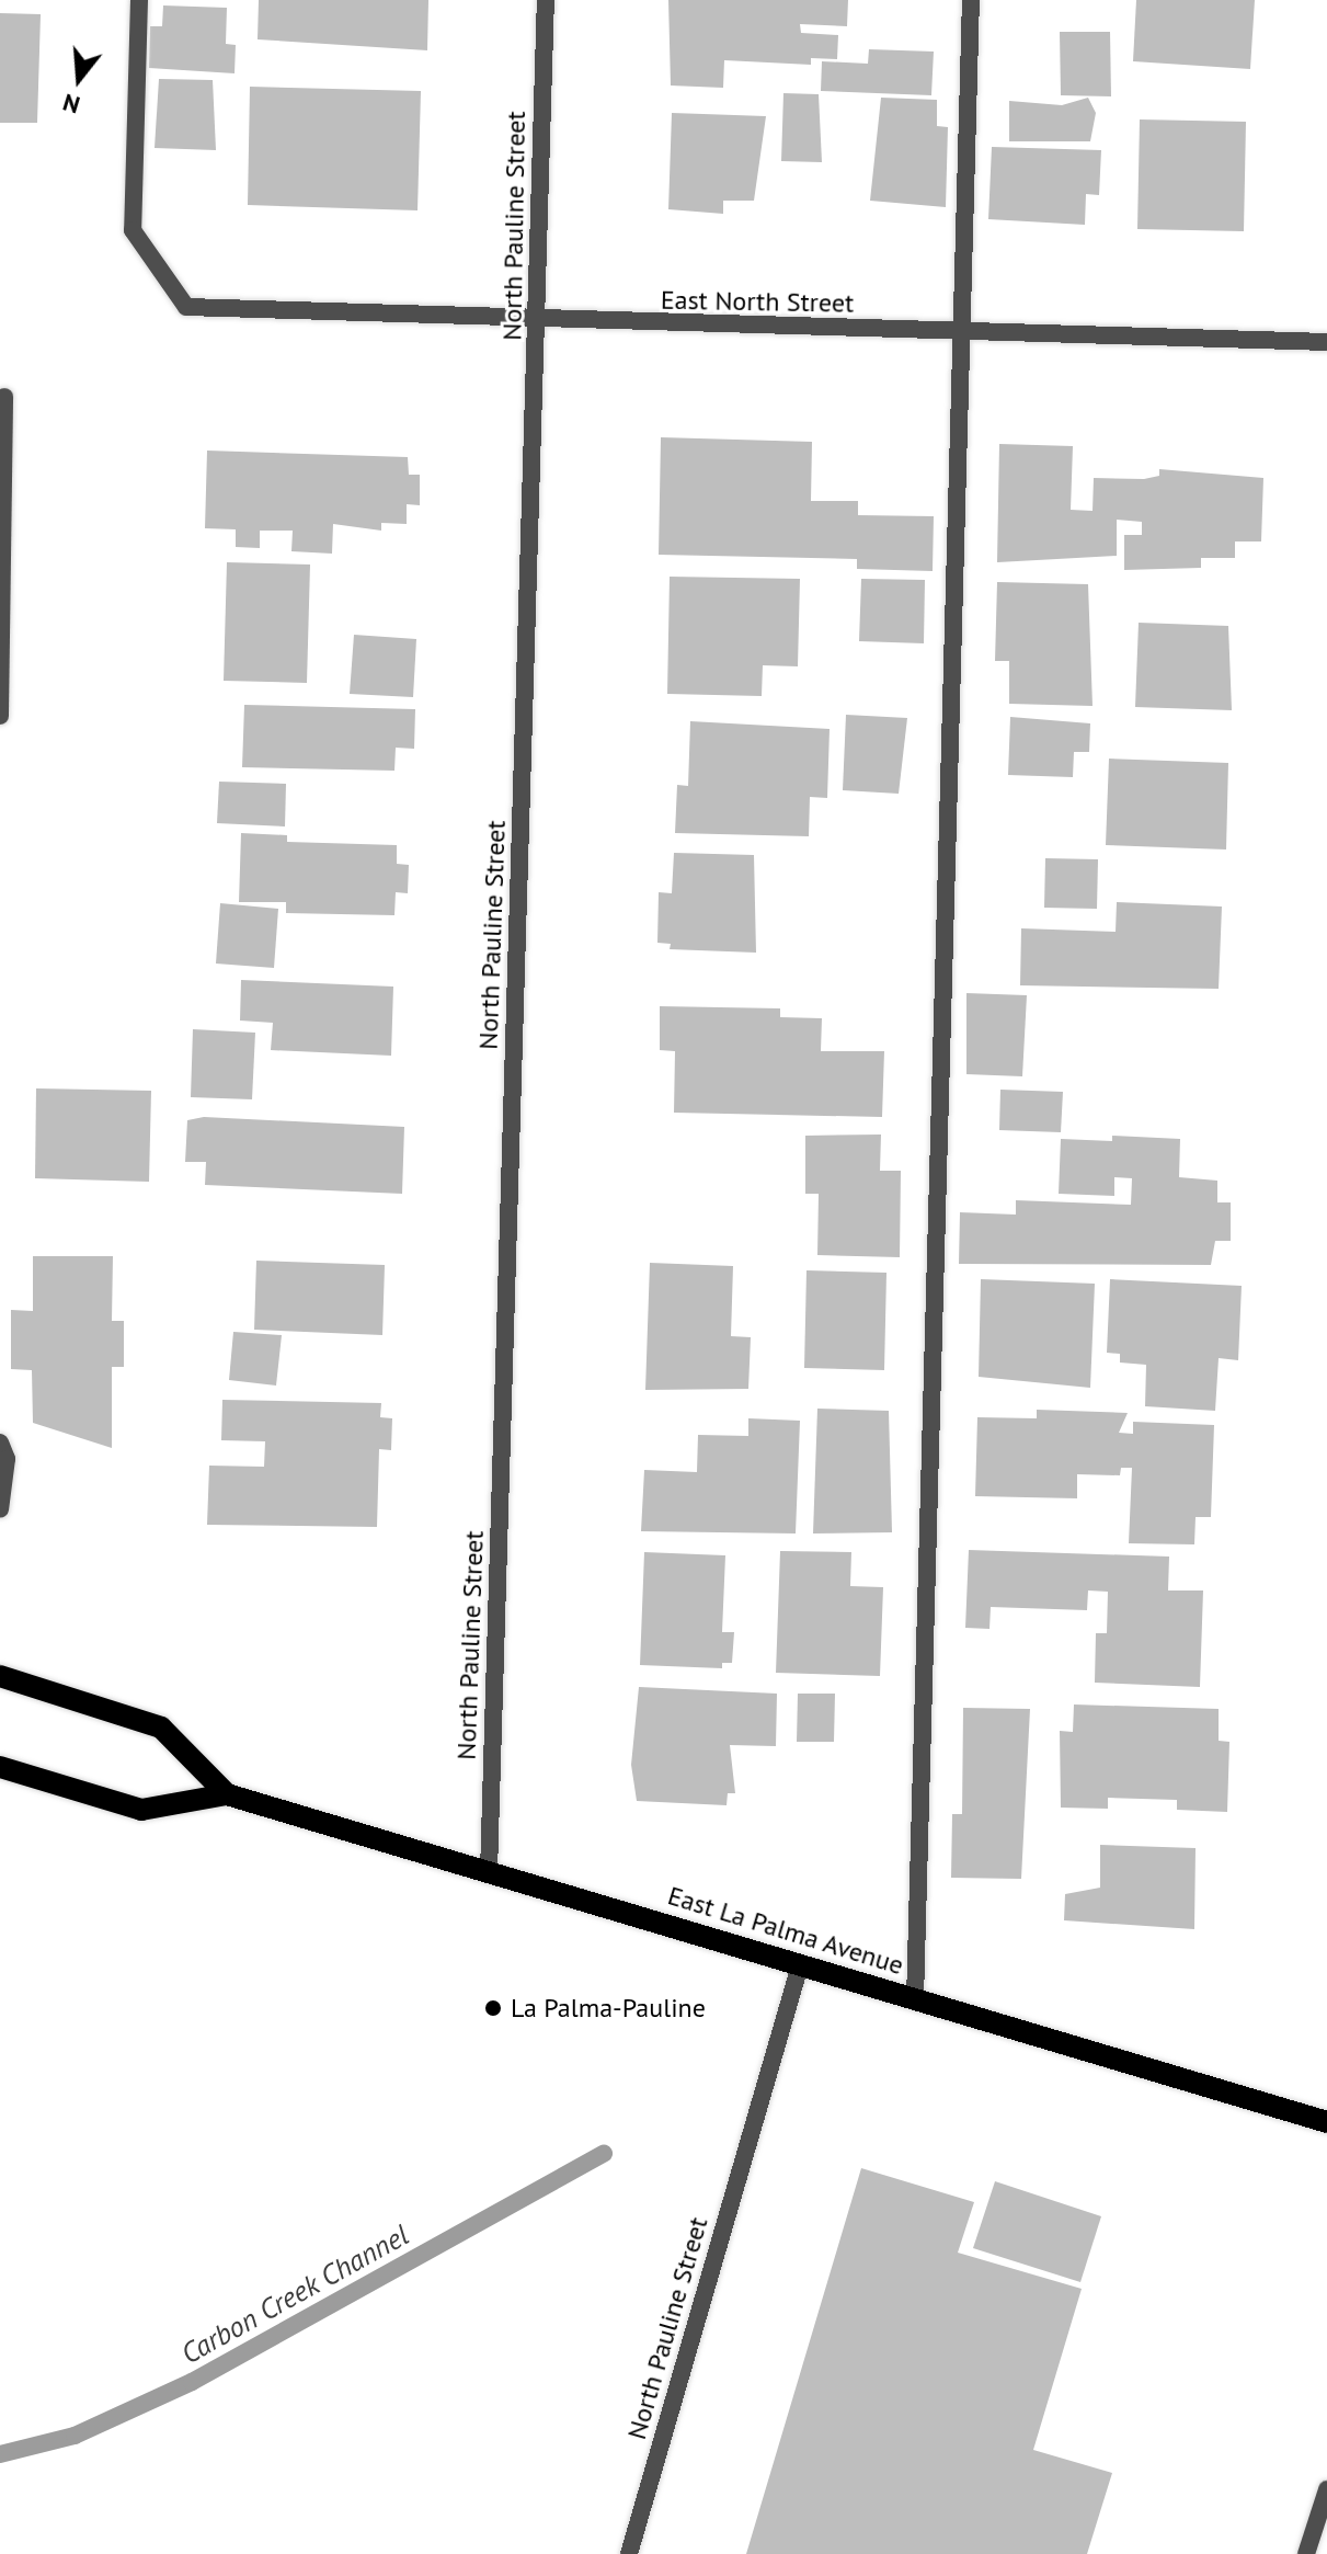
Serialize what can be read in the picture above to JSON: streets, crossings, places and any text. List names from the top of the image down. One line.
{"streets":{"main road":["East La Palma Avenue"],"street":["North Pauline Street","East North Street"]},"crossings":[["North Pauline Street","East North Street"],["North Pauline Street","East La Palma Avenue"]],"water":["Carbon Creek Channel"],"places":["La Palma-Pauline"],"north":"bottom"}
